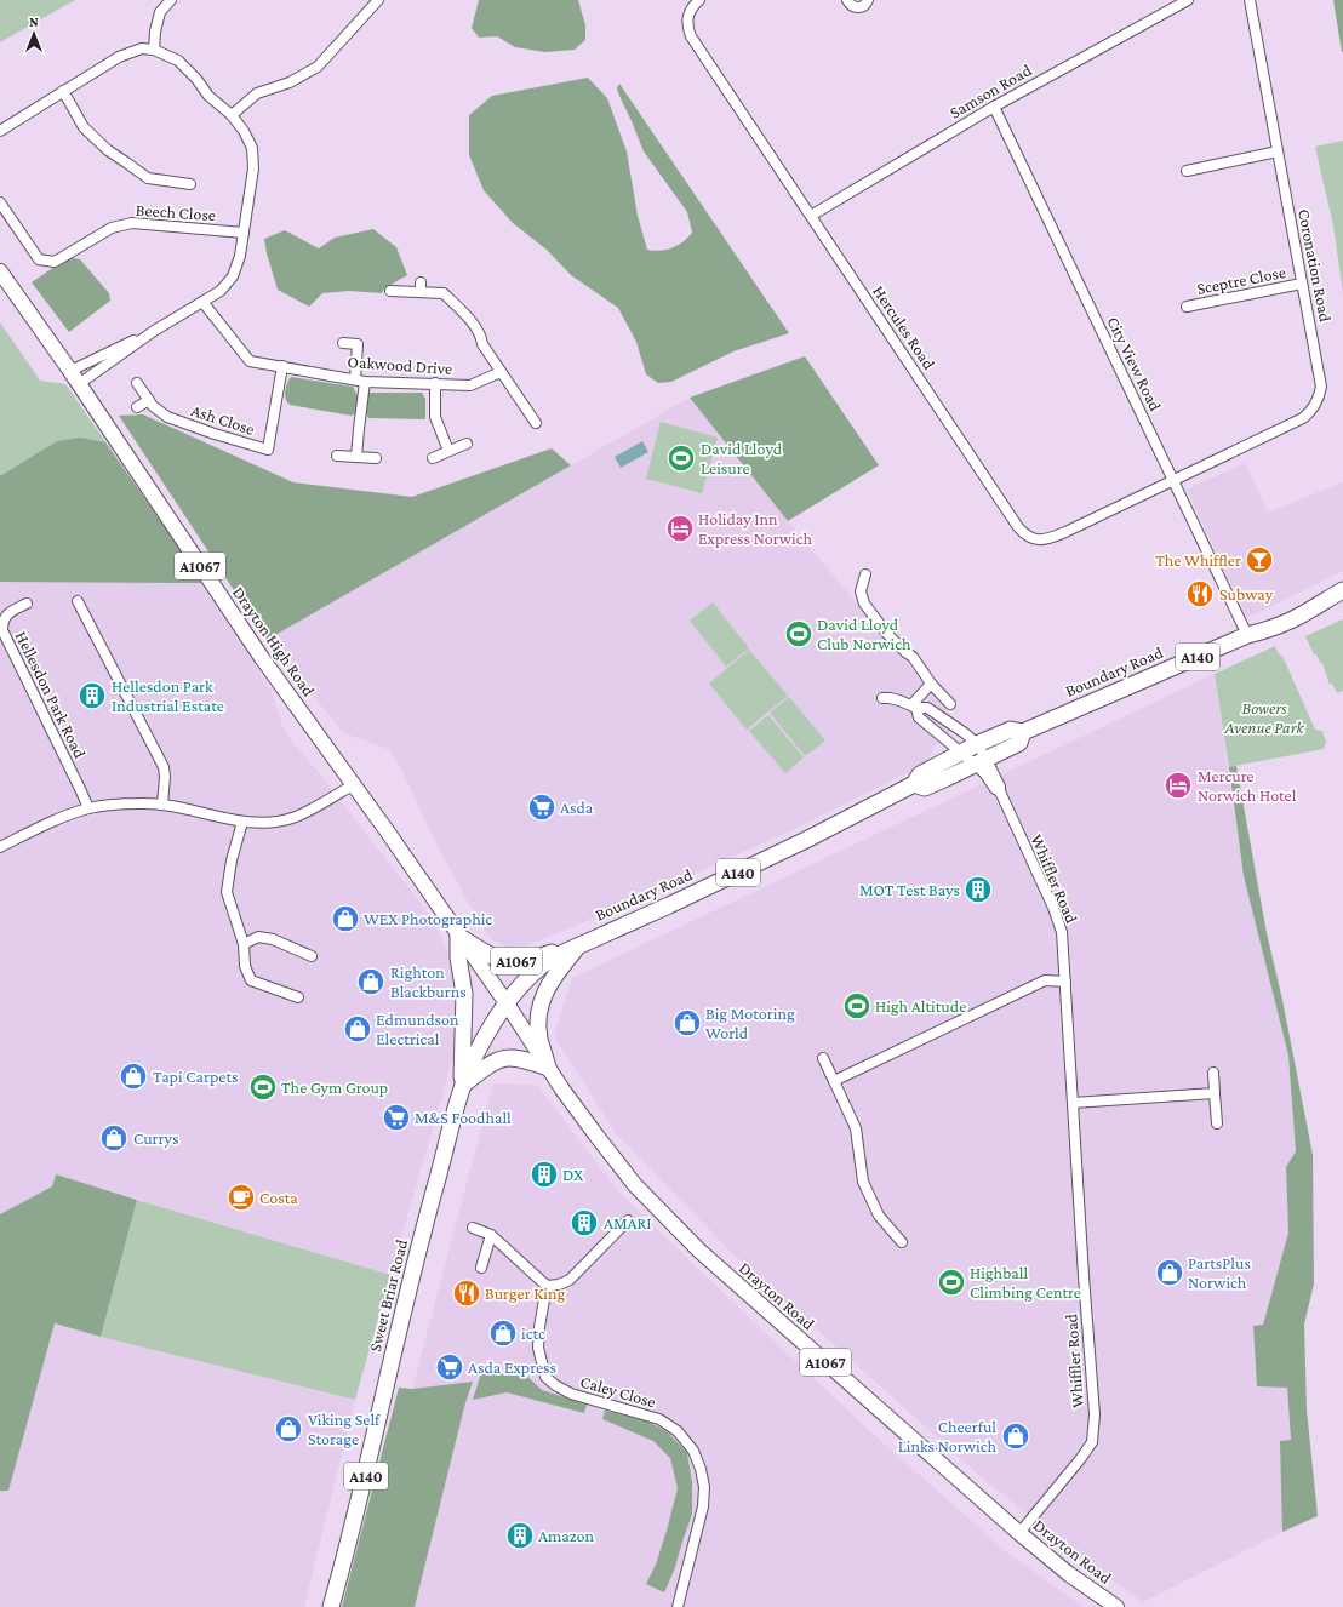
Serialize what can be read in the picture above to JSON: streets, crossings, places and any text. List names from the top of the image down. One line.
{"streets":{"highway":["A1067","A140","Boundary Road","Sweet Briar Road"],"main road":["Drayton High Road","Drayton Road"],"street":["Samson Road","Beech Close","Coronation Road","Sceptre Close","Hercules Road","City View Road","Oakwood Drive","Ash Close","Hellesdon Park Road","Whiffler Road","Caley Close"]},"crossings":[["Samson Road","Hercules Road"],["Samson Road","City View Road"],["Coronation Road","Sceptre Close"],["Coronation Road","Hercules Road"],["Coronation Road","City View Road"],["Hercules Road","City View Road"],["City View Road","Boundary Road"],["Oakwood Drive","Ash Close"],["A1067","Drayton High Road"],["A1067","A140"],["A1067","Boundary Road"],["Drayton High Road","A140"],["Drayton High Road","Boundary Road"],["Drayton High Road","Sweet Briar Road"],["Drayton High Road","Drayton Road"],["A140","Boundary Road"],["A140","Sweet Briar Road"],["A140","Drayton Road"],["Boundary Road","Whiffler Road"],["Boundary Road","Sweet Briar Road"],["Boundary Road","Drayton Road"],["Whiffler Road","Drayton Road"],["Sweet Briar Road","Drayton Road"]],"parks":["Bowers Avenue Park"],"places":{"sports":["David Lloyd Leisure","David Lloyd Club Norwich","High Altitude","The Gym Group","Highball Climbing Centre"],"hotel":["Holiday Inn Express Norwich","Mercure Norwich Hotel"],"bar":["The Whiffler"],"restaurant":["Subway","Burger King"],"building":["Hellesdon Park Industrial Estate","MOT Test Bays","DX","AMARI","Amazon"],"supermarket":["Asda","M&S Foodhall","Asda Express"],"shop":["WEX Photographic","Righton Blackburns","Big Motoring World","Edmundson Electrical","Tapi Carpets","Currys","PartsPlus Norwich","ictc","Viking Self Storage","Cheerful Links Norwich"],"cafe":["Costa"]},"north":"top"}
